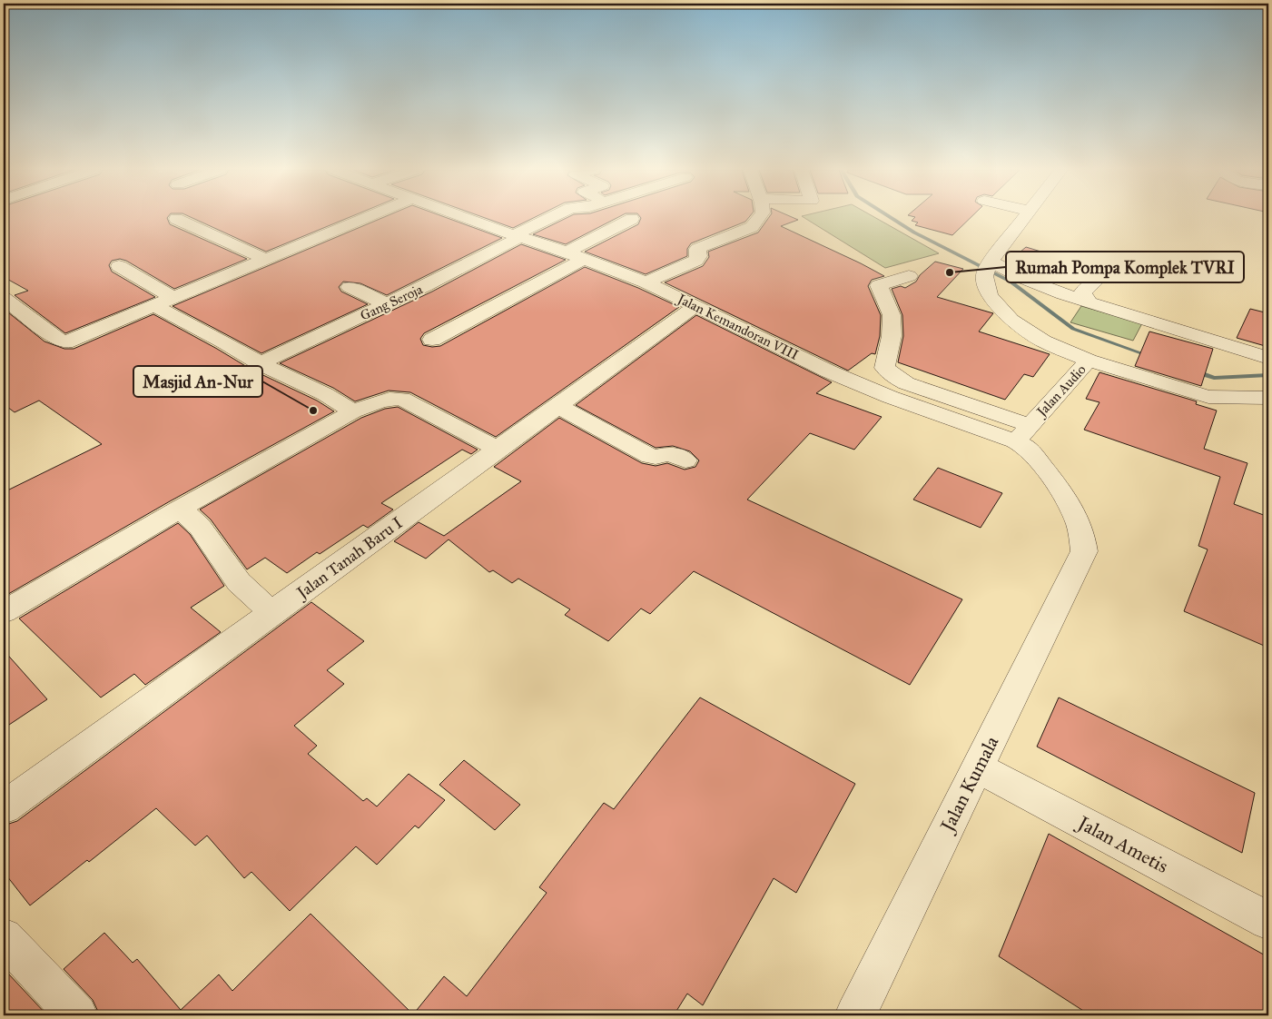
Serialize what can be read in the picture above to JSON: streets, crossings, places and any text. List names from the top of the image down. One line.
{"streets":{"street":["Gang Seroja","Jalan Kemandoran VIII","Jalan Audio","Jalan Tanah Baru I","Jalan Kumala","Jalan Ametis"]},"crossings":[["Gang Seroja","Jalan Kemandoran VIII"],["Jalan Kemandoran VIII","Jalan Audio"],["Jalan Kemandoran VIII","Jalan Tanah Baru I"],["Jalan Kemandoran VIII","Jalan Kumala"],["Jalan Kumala","Jalan Ametis"]],"places":["Rumah Pompa Komplek TVRI","Masjid An-Nur"]}
